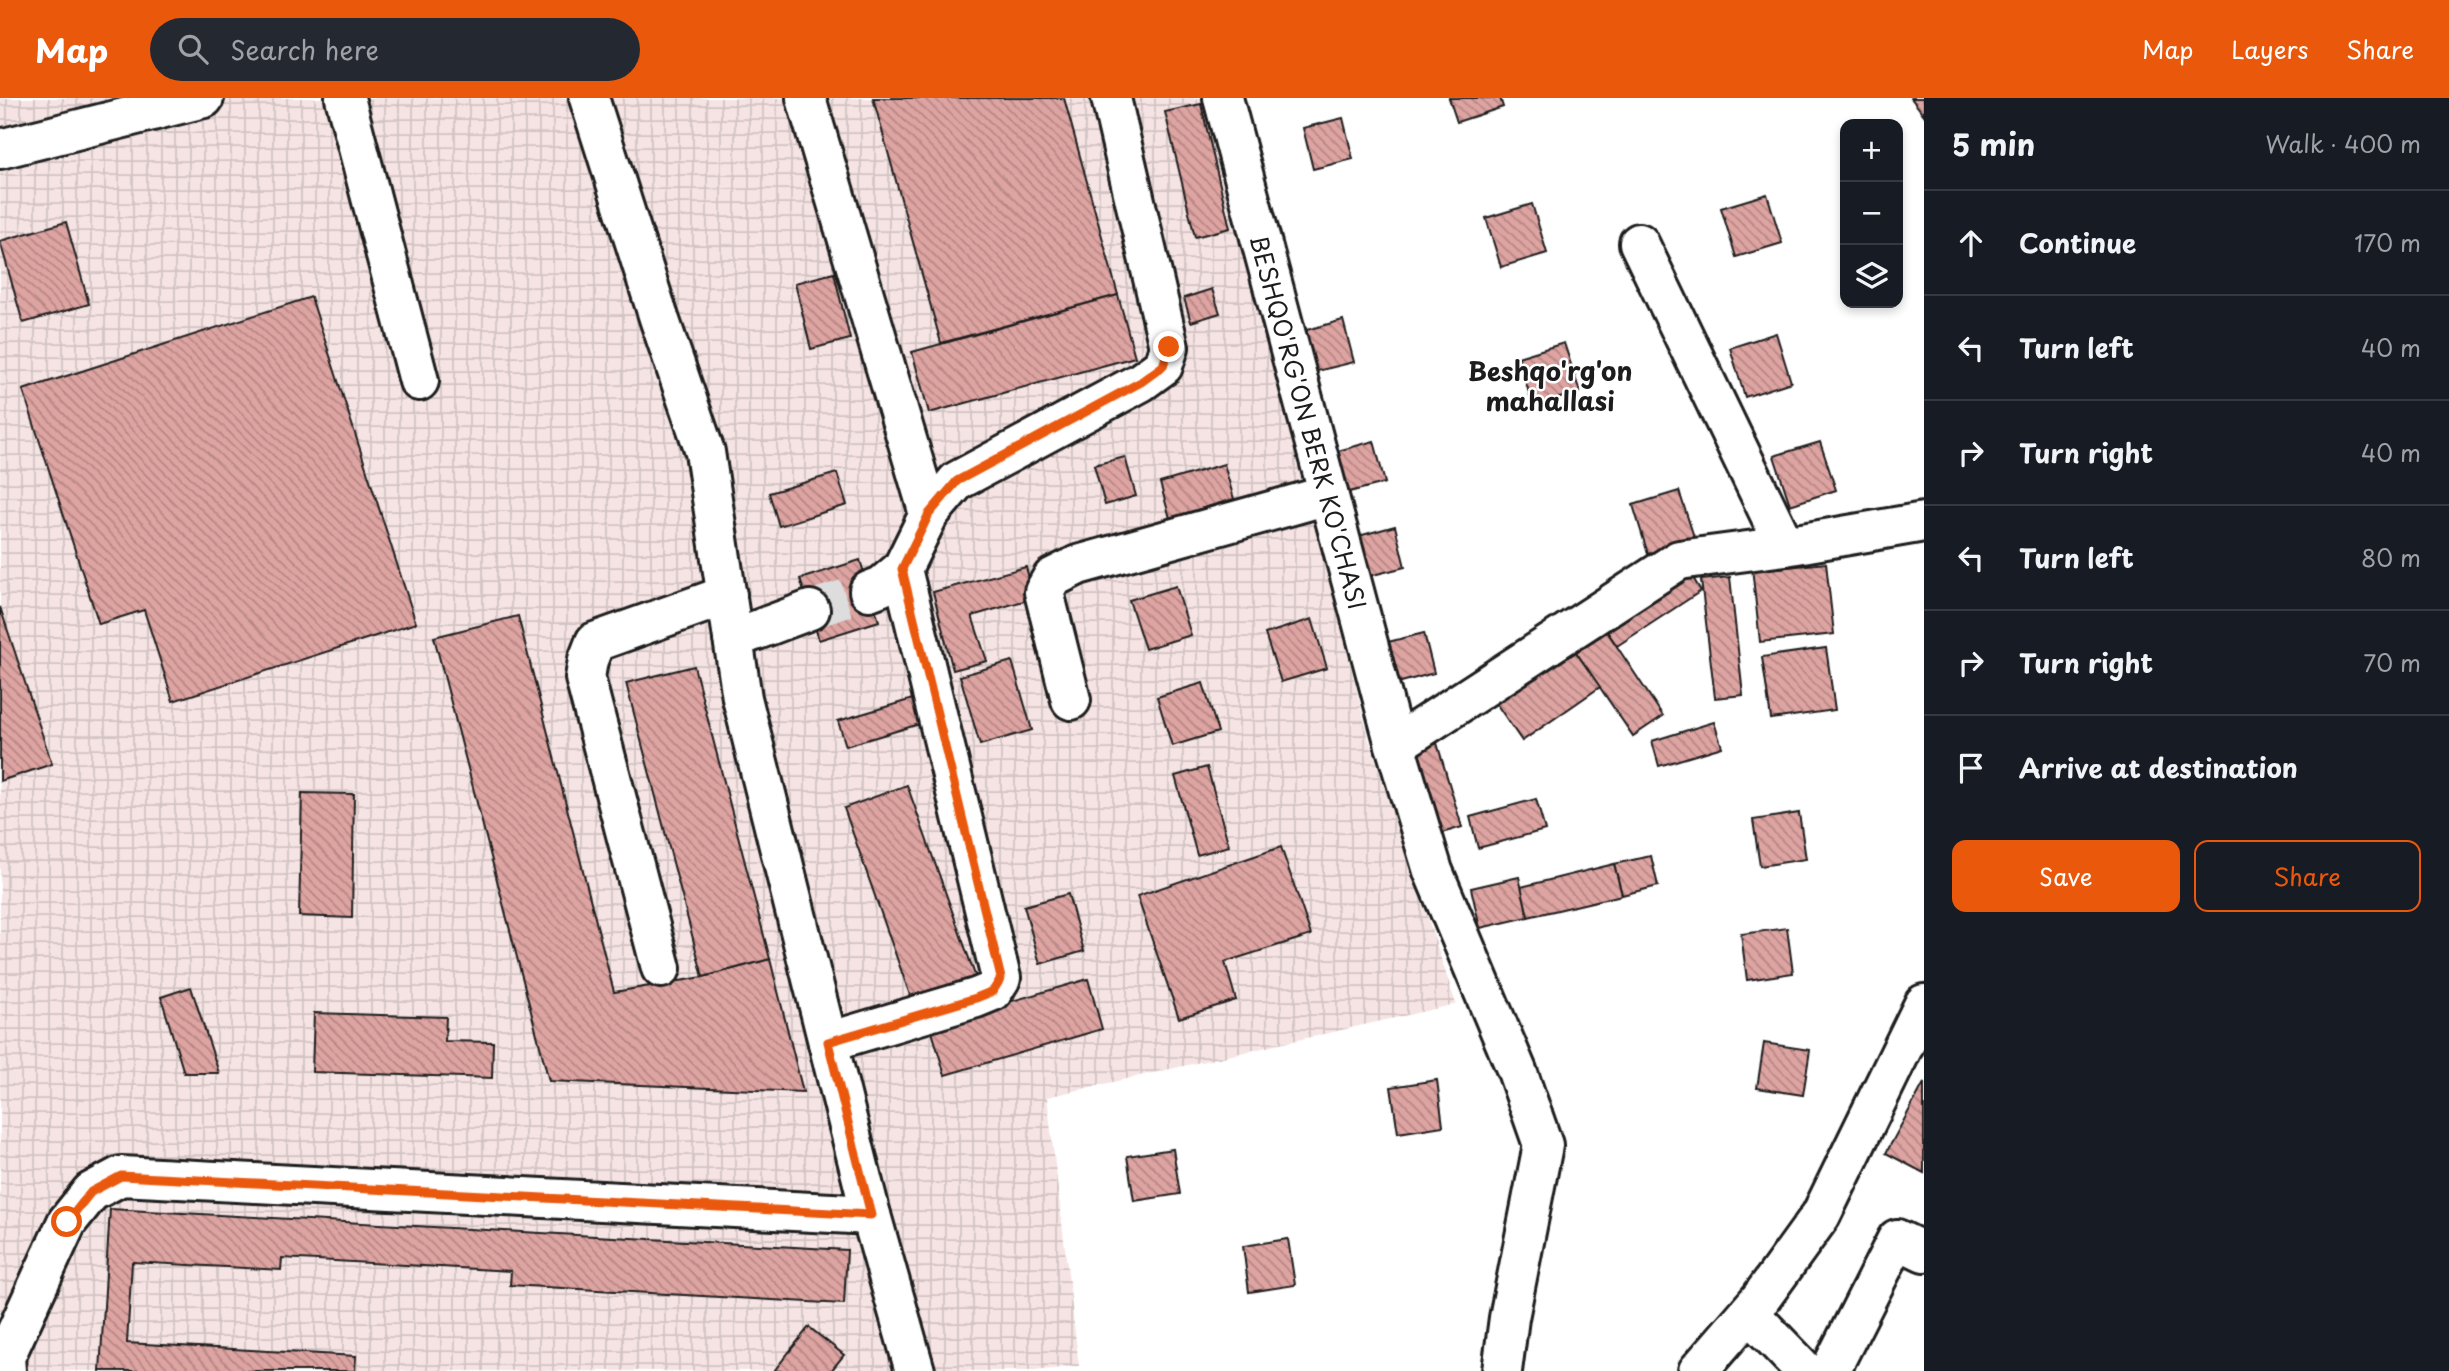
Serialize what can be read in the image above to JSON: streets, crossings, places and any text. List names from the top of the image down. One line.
{"streets":{"street":["BESHQO'RG'ON BERK KO'CHASI"]},"districts":["Beshqo'rg'on mahallasi"],"page":{"header":"Map","search":"Search here","nav":["Map","Layers","Share"],"heading":["5 min","Walk · 400 m"],"map_buttons":["+","−"],"list":[["Continue","170 m"],["Turn left","40 m"],["Turn right","40 m"],["Turn left","80 m"],["Turn right","70 m"],"Arrive at destination"],"buttons":["Save","Share"]}}
